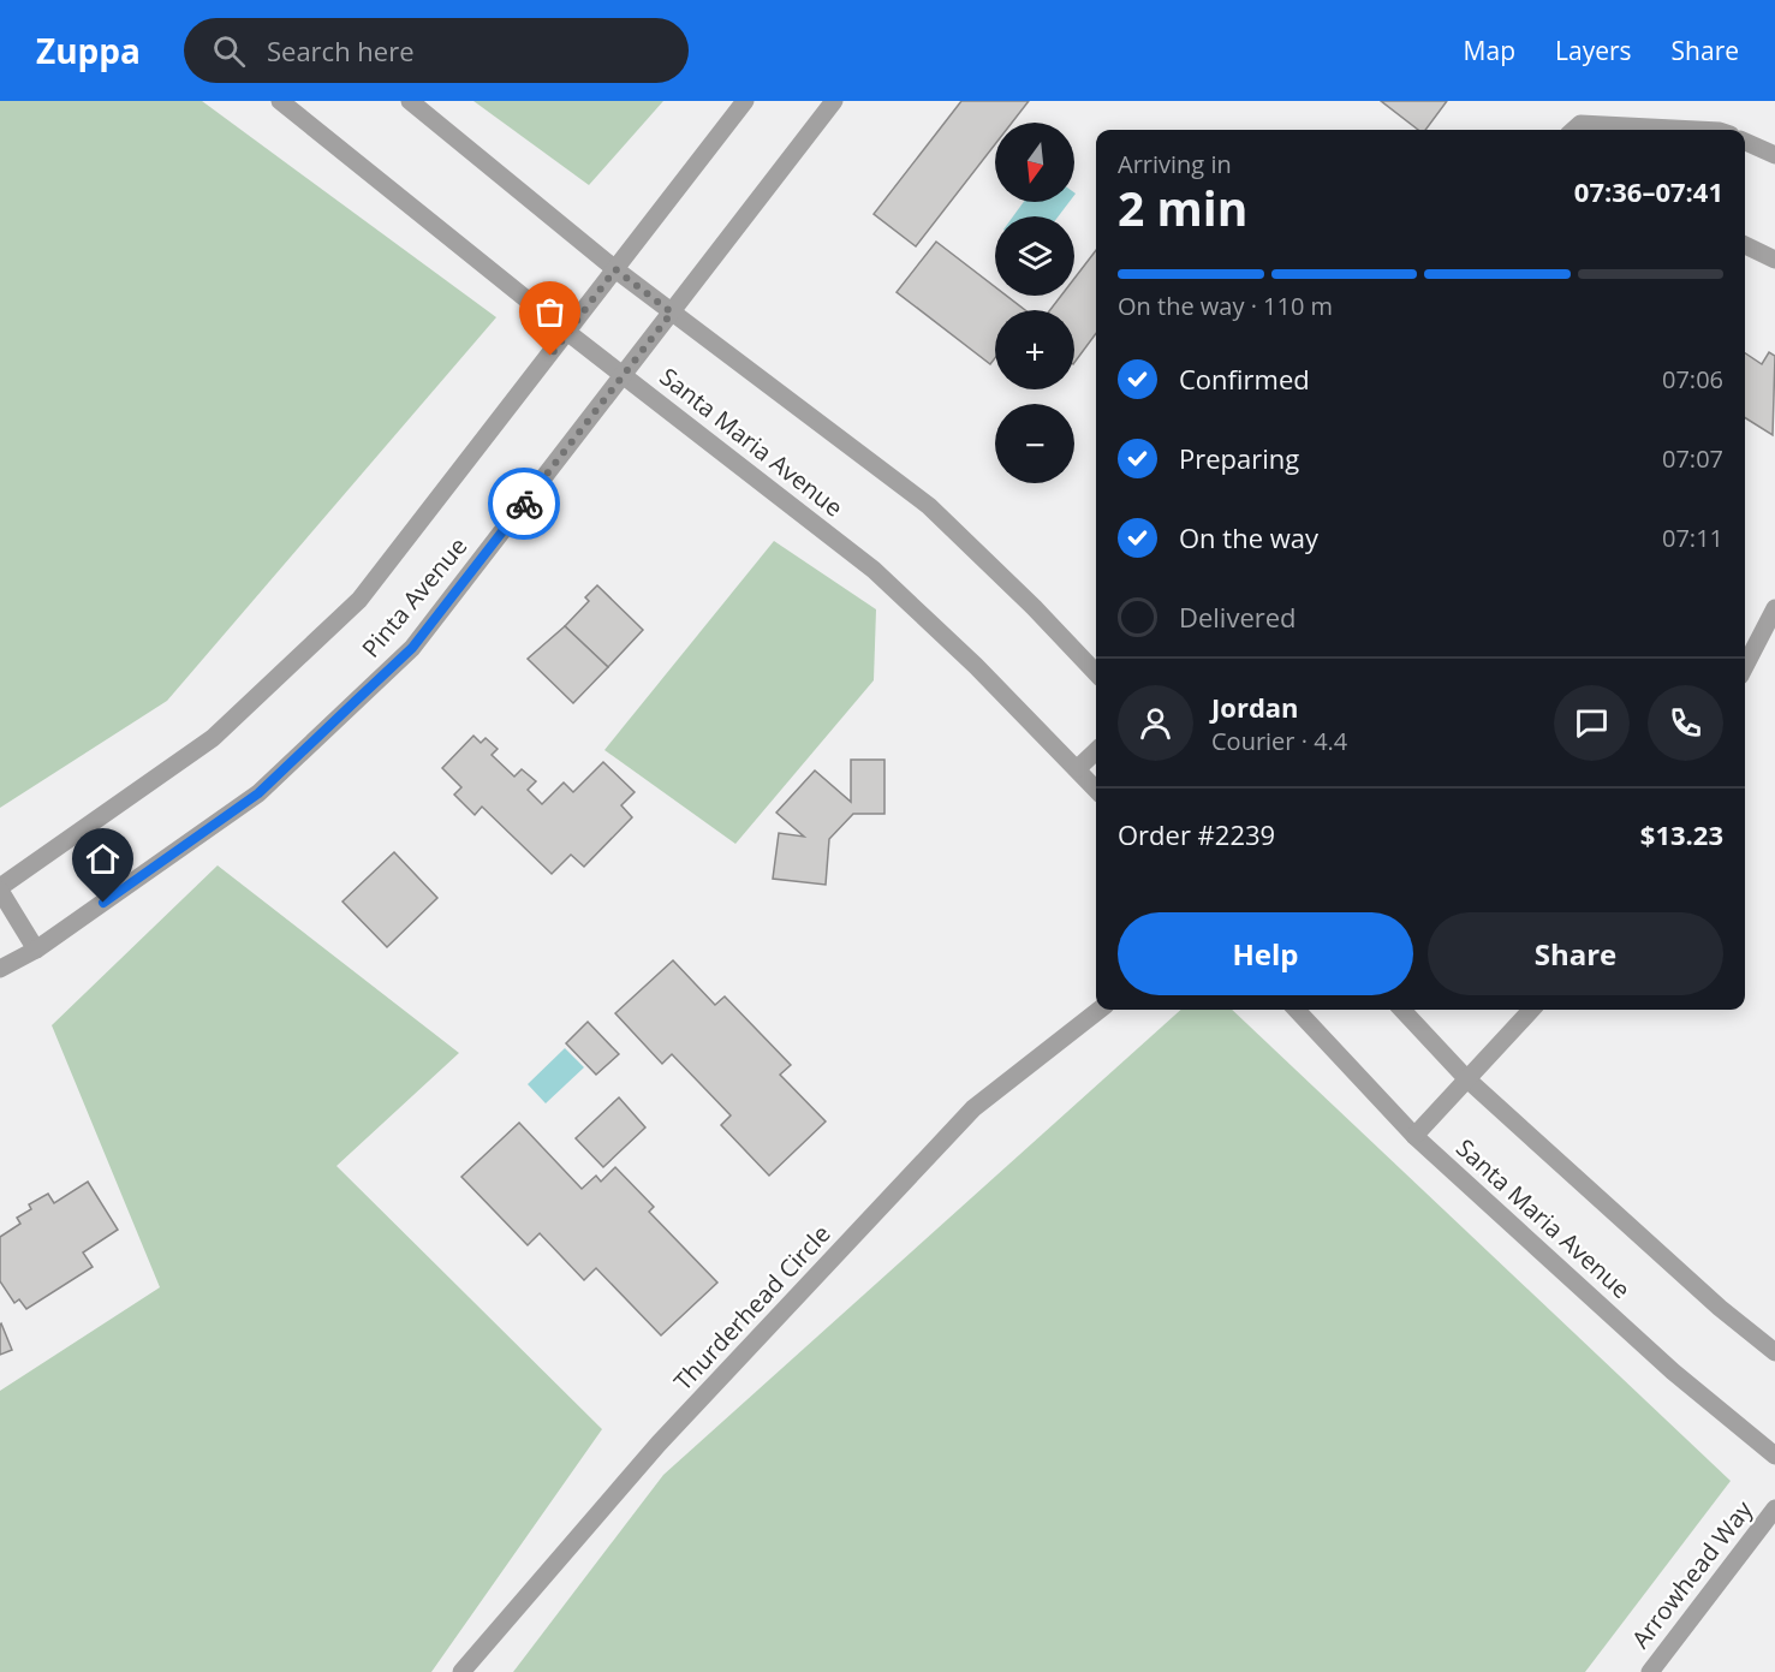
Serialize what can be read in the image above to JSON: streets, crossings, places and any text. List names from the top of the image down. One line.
{"streets":{"street":["Santa Maria Avenue","Pinta Avenue","Thurderhead Circle","Arrowhead Way"]},"crossings":[["Santa Maria Avenue","Pinta Avenue"]],"north":"bottom","page":{"header":"Zuppa","search":"Search here","nav":["Map","Layers","Share"],"map_buttons":["+","−"],"heading":["2 min","Arriving in","07:36–07:41"],"panel":["Jordan","Courier · 4.4","Order #2239","$13.23"],"bar":"On the way · 110 m","list":[["Confirmed","07:06"],["Preparing","07:07"],["On the way","07:11"],"Delivered"],"buttons":["Help","Share"]}}
